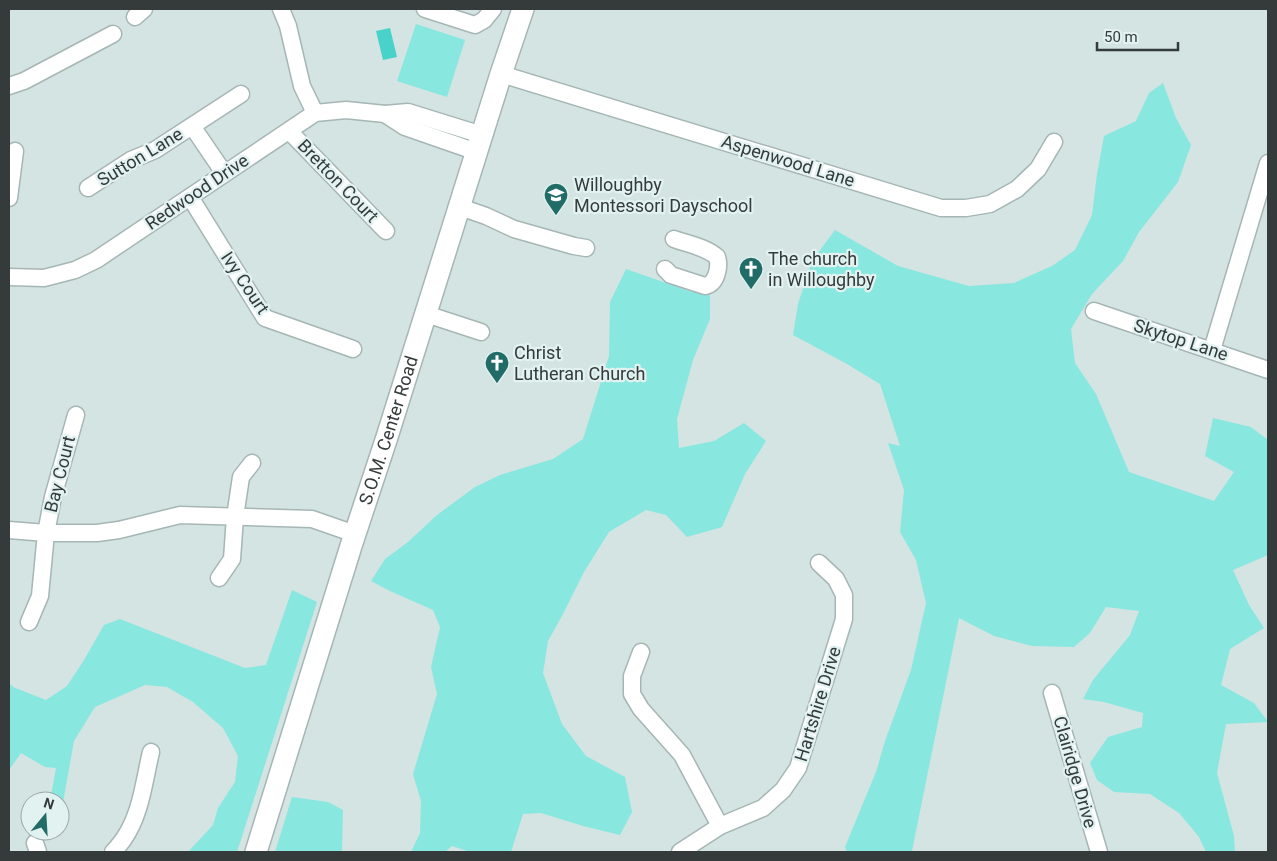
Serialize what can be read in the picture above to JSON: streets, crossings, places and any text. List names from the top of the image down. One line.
{"streets":{"main road":["S.O.M. Center Road"],"street":["Sutton Lane","Aspenwood Lane","Bretton Court","Redwood Drive","Ivy Court","Skytop Lane","Bay Court","Hartshire Drive","Clairidge Drive"]},"crossings":[["Sutton Lane","Redwood Drive"],["Aspenwood Lane","S.O.M. Center Road"],["Bretton Court","Redwood Drive"],["Redwood Drive","Ivy Court"],["Redwood Drive","S.O.M. Center Road"]],"places":{"school or university":["Willoughby Montessori Dayschool"],"church":["The church in Willoughby","Christ Lutheran Church"]},"scale_bar":"50 m","north":"top"}
